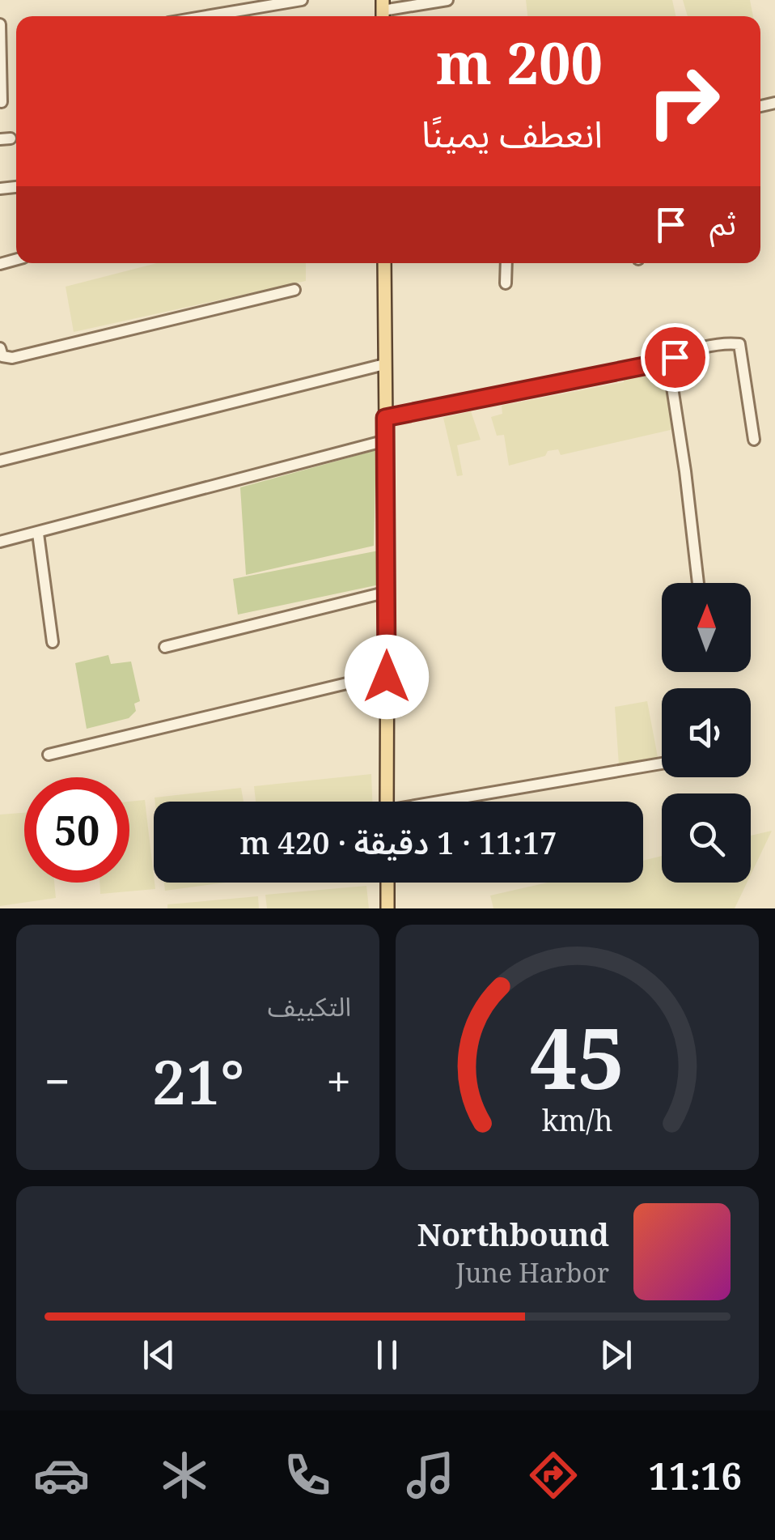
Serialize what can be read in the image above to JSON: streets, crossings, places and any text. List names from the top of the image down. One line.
{"north":"top","page":{"turn":["200 m","انعطف يمينًا"],"then":"ثم","limit":"50","trip":"11:17 · 1 دقيقة · 420 m","tile":"التكييف","heat":["−","21°","+"],"song":["Northbound","June Harbor"],"tabs":"11:16","gauge":["45","km/h"]}}
